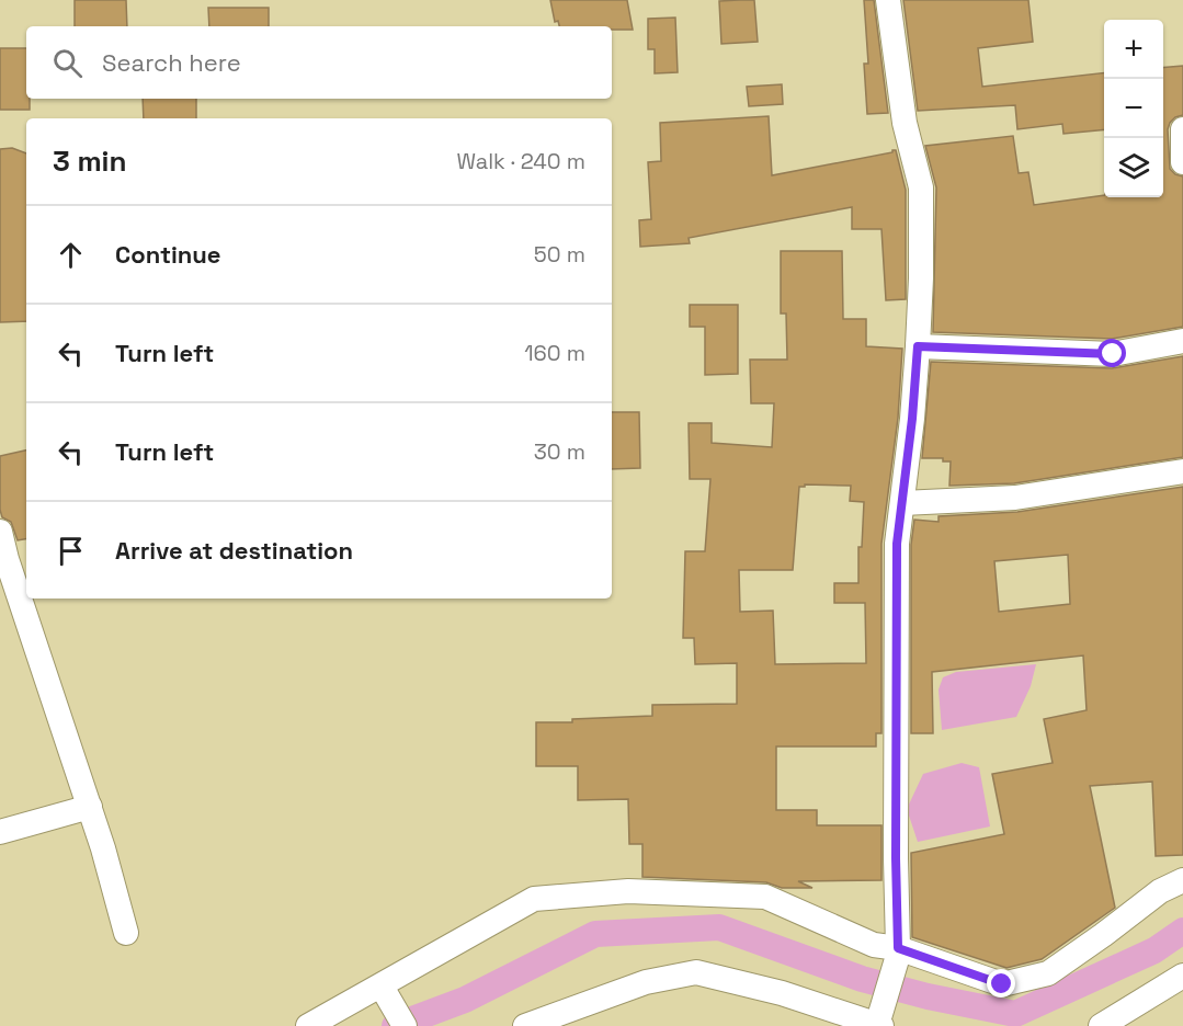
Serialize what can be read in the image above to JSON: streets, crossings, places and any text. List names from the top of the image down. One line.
{"page":{"map_buttons":["+","−"],"search":"Search here","heading":["3 min","Walk · 240 m"],"list":[["Continue","50 m"],["Turn left","160 m"],["Turn left","30 m"],"Arrive at destination"]}}
